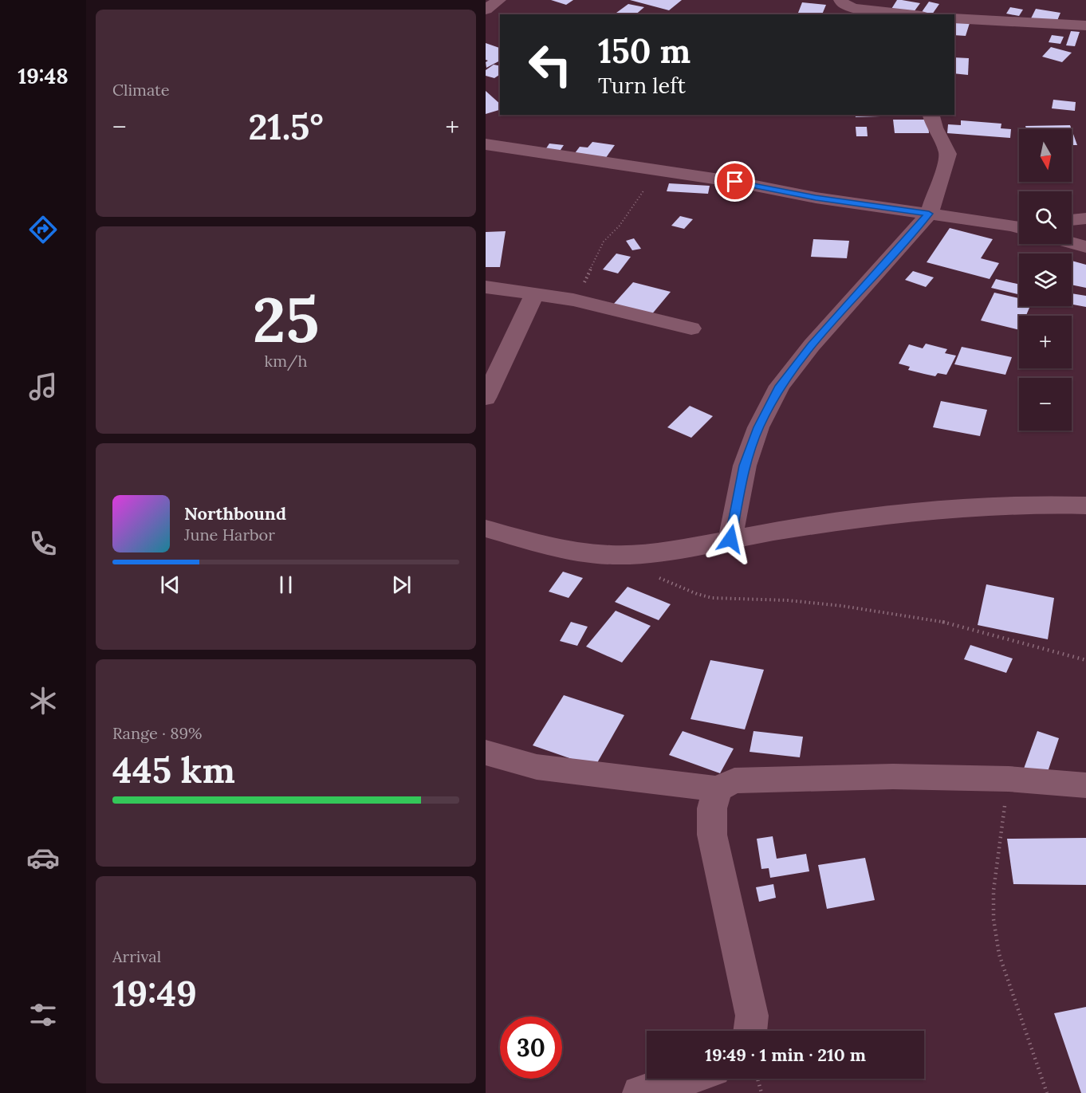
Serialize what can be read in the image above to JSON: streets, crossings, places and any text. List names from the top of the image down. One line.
{"north":"bottom","page":{"tabs":"19:48","tile":["Climate",["25","km/h"],["Range · 89%","445 km"],["Arrival","19:49"]],"turn":["150 m","Turn left"],"heat":["−","21.5°","+"],"map_buttons":["+","−"],"song":["Northbound","June Harbor"],"limit":"30","trip":"19:49 · 1 min · 210 m"}}
